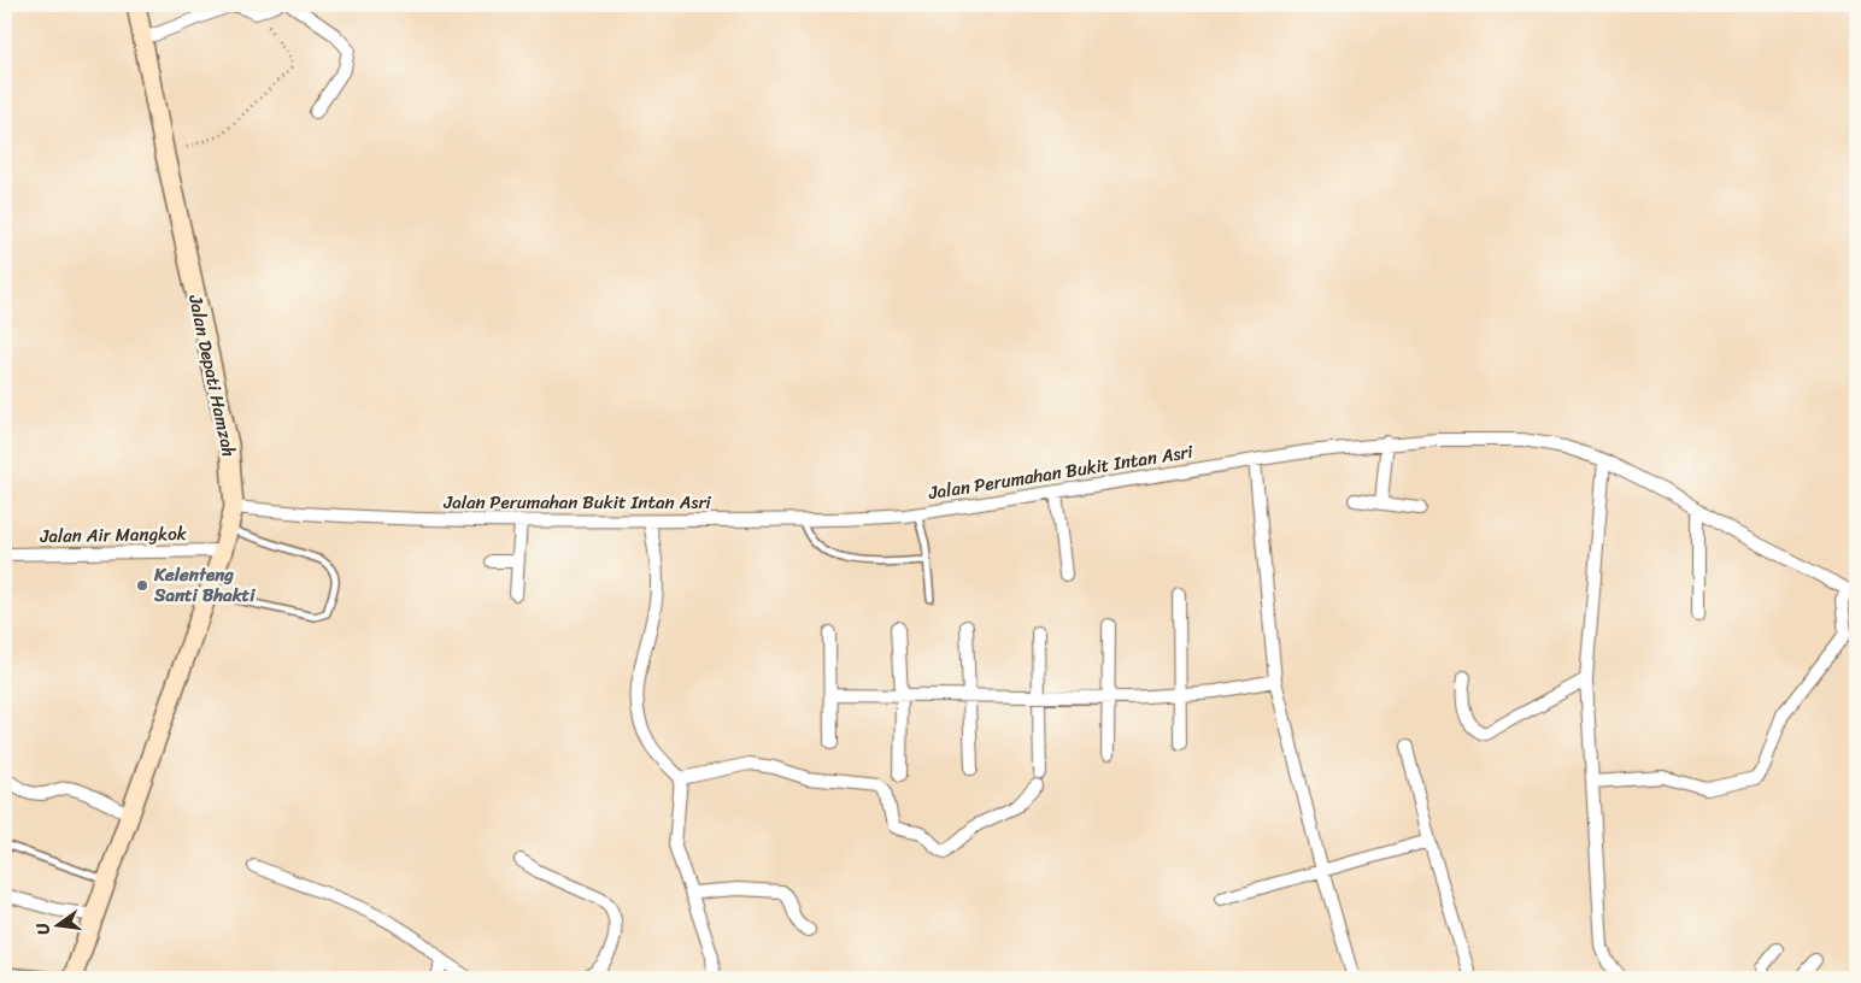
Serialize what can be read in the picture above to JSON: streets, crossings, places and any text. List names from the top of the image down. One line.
{"streets":{"main road":["Jalan Depati Hamzah"],"street":["Jalan Perumahan Bukit Intan Asri","Jalan Air Mangkok"]},"crossings":[["Jalan Depati Hamzah","Jalan Perumahan Bukit Intan Asri"],["Jalan Depati Hamzah","Jalan Air Mangkok"]],"places":["Kelenteng Santi Bhakti"],"north":"left"}
